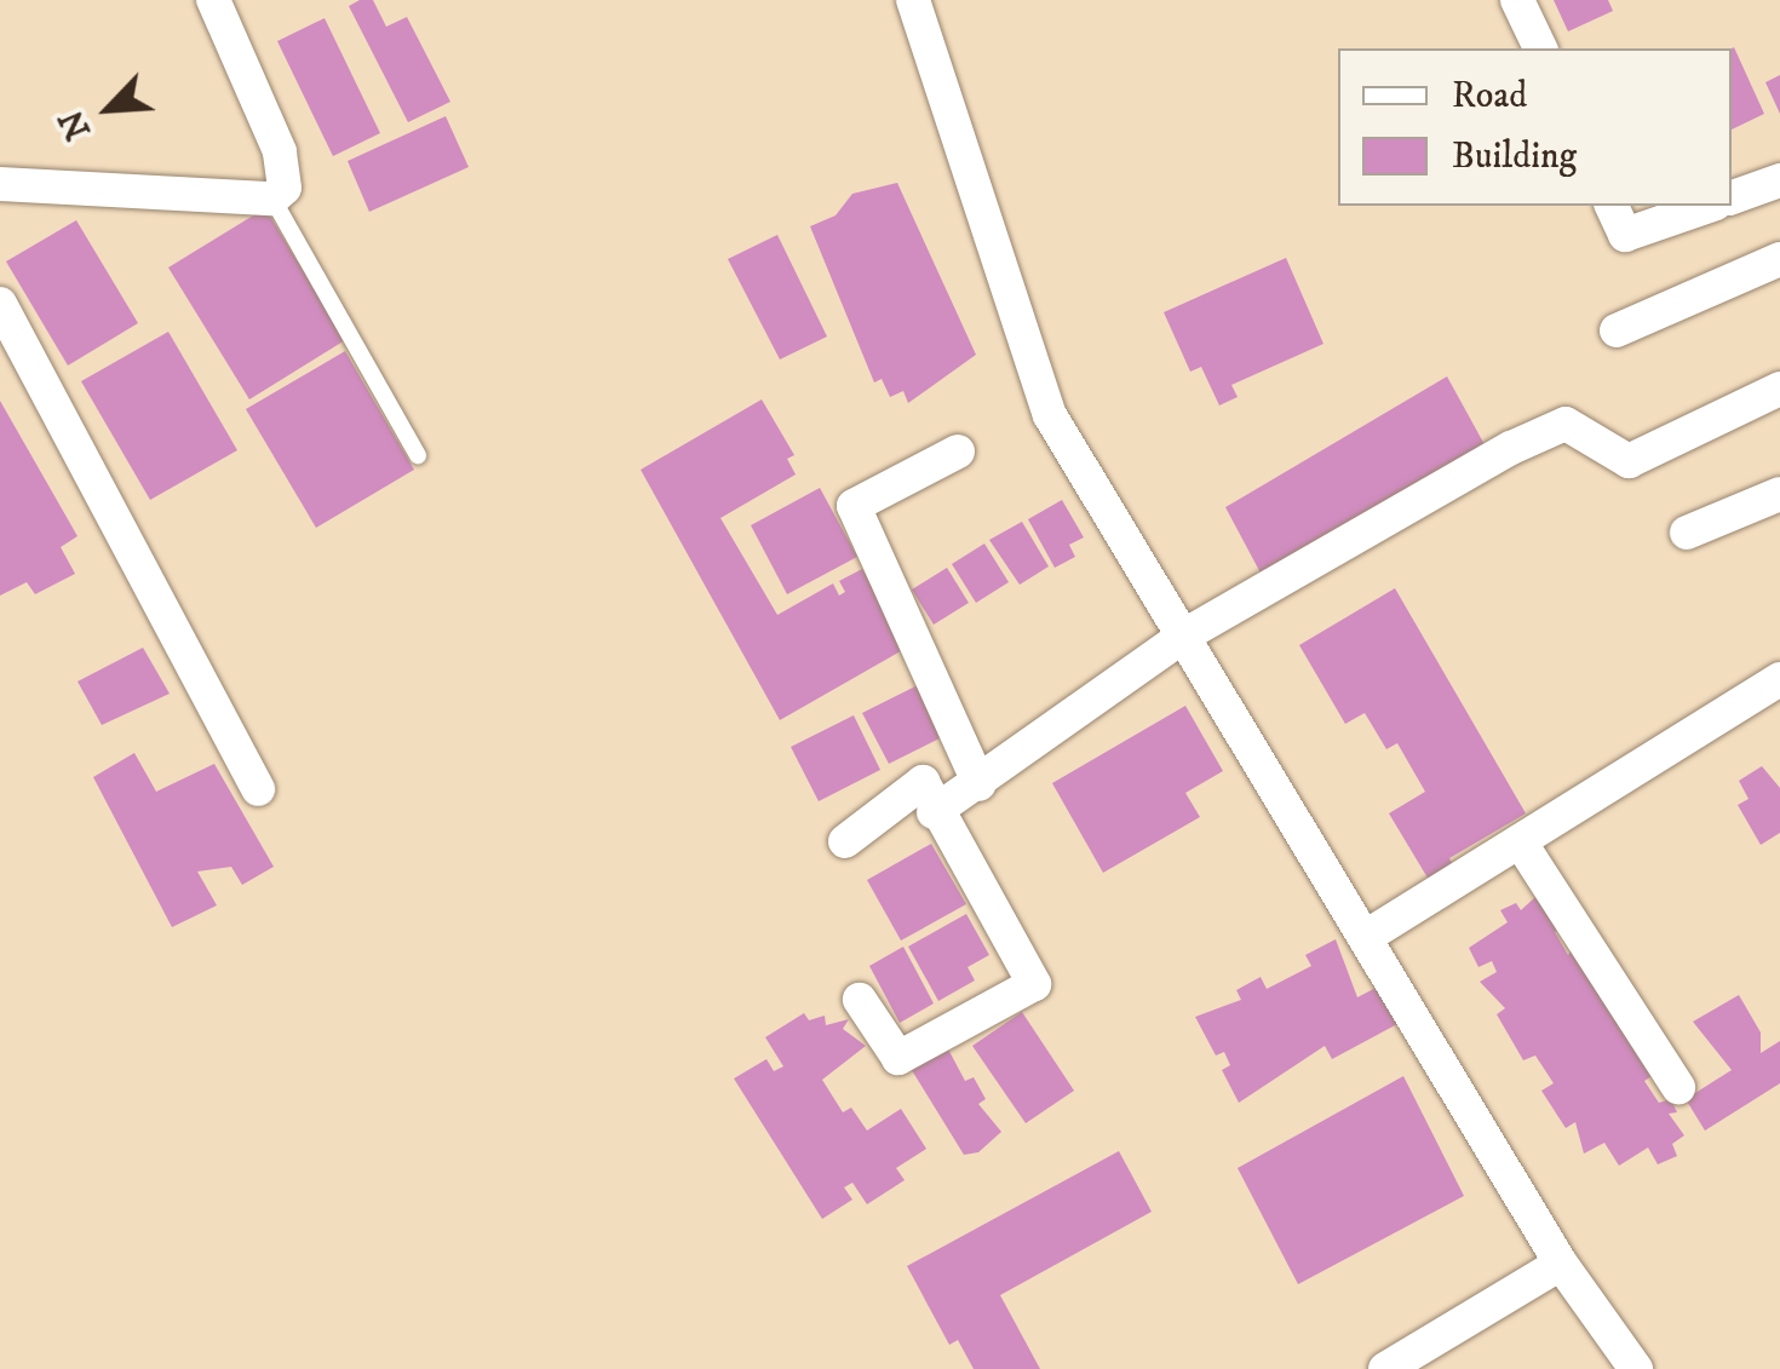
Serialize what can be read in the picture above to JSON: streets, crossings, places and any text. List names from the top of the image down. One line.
{"legend":["Road","Building"],"north":"bottom left"}
